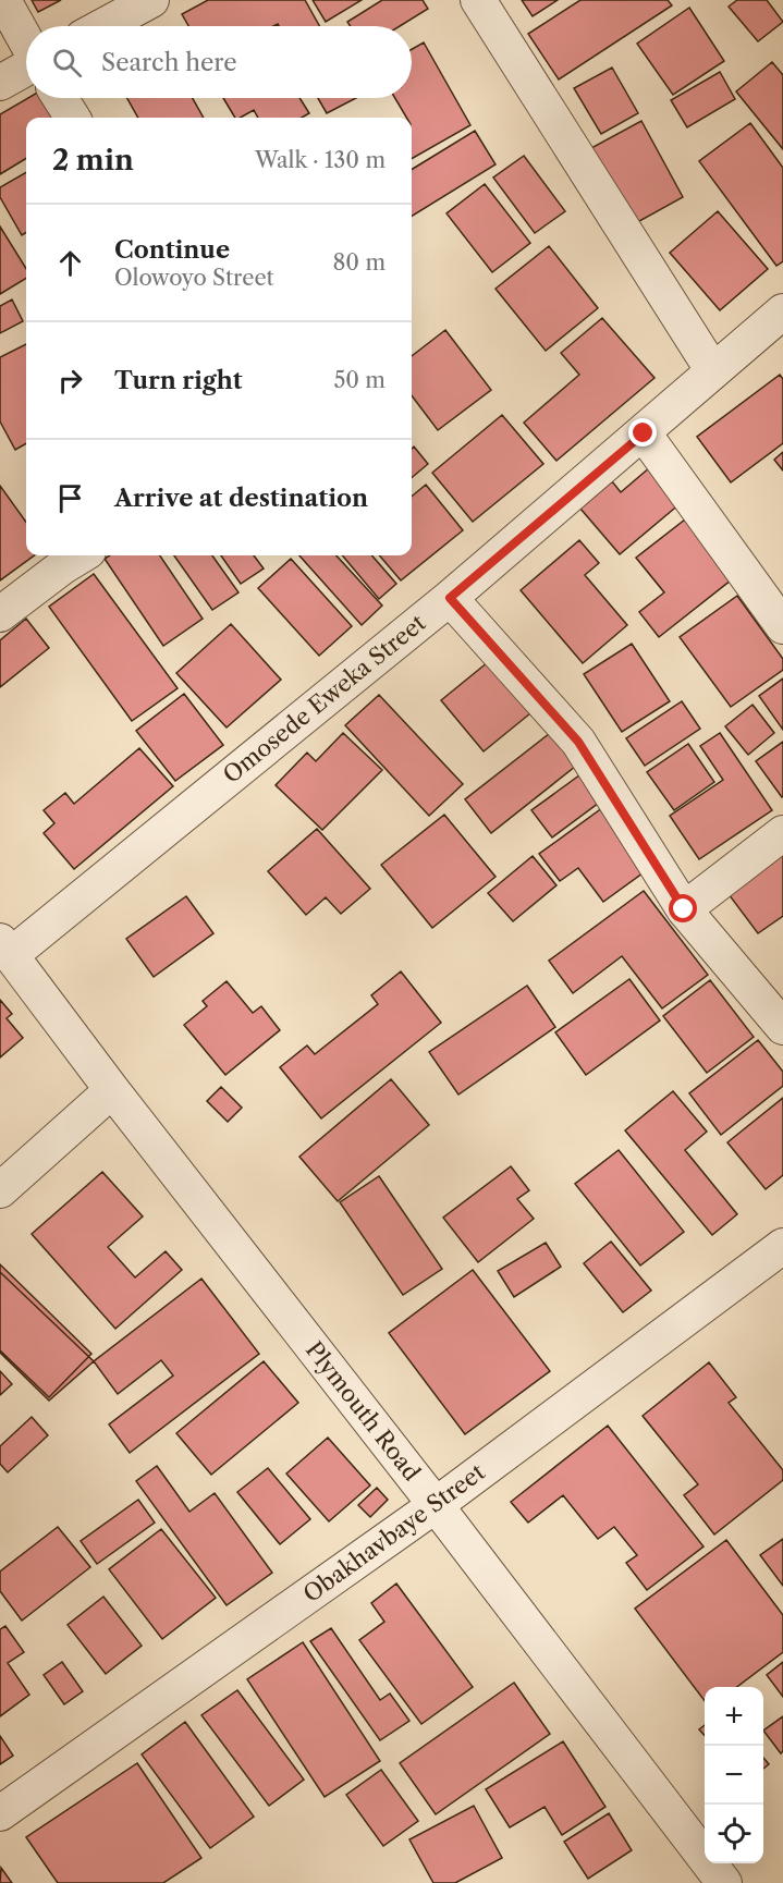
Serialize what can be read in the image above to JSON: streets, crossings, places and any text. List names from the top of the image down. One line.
{"streets":{"street":["Omosede Eweka Street","Plymouth Road","Obakhavbaye Street"]},"crossings":[["Omosede Eweka Street","Plymouth Road"],["Plymouth Road","Obakhavbaye Street"]],"page":{"search":"Search here","heading":["2 min","Walk · 130 m"],"list":[["Continue","Olowoyo Street","80 m"],["Turn right","50 m"],"Arrive at destination"],"map_buttons":["+","−"]}}
